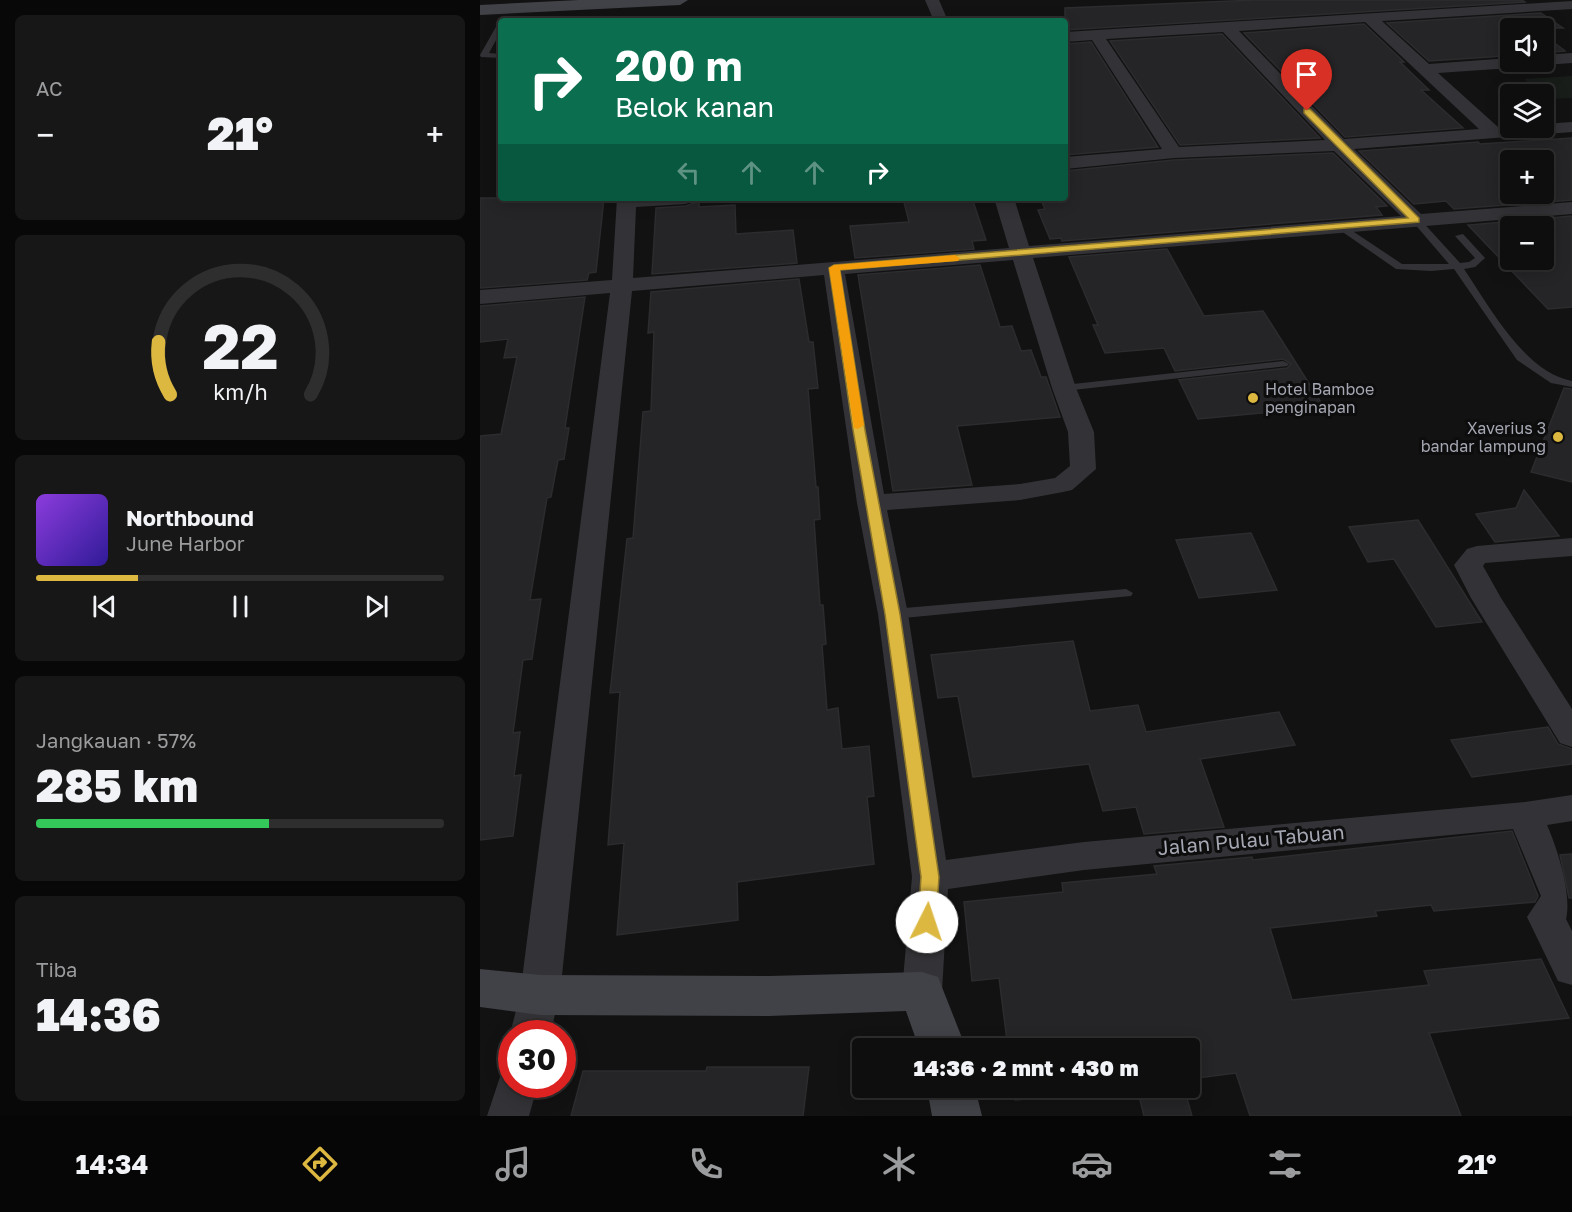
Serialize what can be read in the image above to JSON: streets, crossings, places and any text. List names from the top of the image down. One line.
{"streets":{"street":["Jalan Pulau Tabuan"]},"places":["Hotel Bamboe penginapan","Xaverius 3 bandar lampung"],"page":{"tile":["AC",["Jangkauan · 57%","285 km"],["Tiba","14:36"]],"map_buttons":["+","−"],"turn":["200 m","Belok kanan"],"heat":["−","21°","+"],"song":["Northbound","June Harbor"],"limit":"30","trip":"14:36 · 2 mnt · 430 m","tabs":["14:34","21°"],"gauge":["22","km/h"]}}
